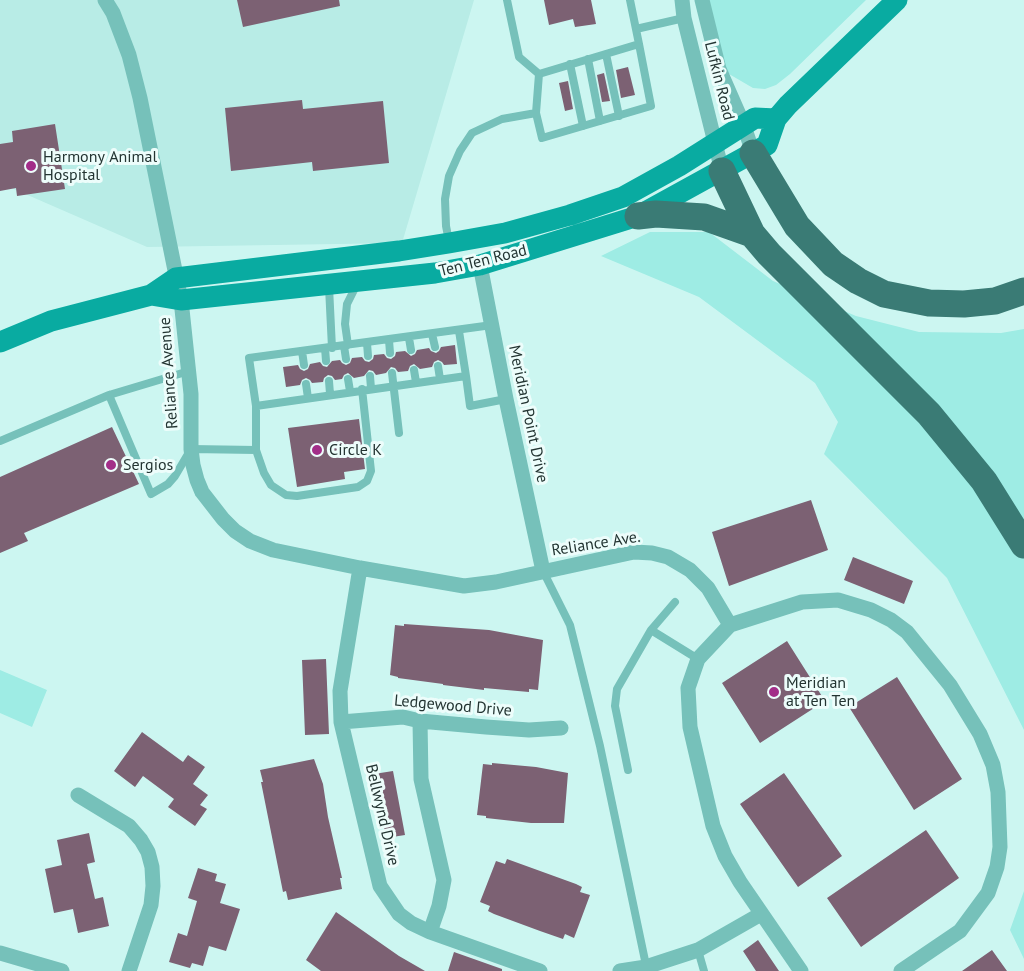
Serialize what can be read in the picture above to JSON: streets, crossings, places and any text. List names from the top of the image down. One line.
{"streets":{"main road":["Ten Ten Road"],"street":["Lufkin Road","Reliance Avenue","Meridian Point Drive","Reliance Ave.","Ledgewood Drive","Bellwynd Drive"]},"crossings":[["Lufkin Road","Ten Ten Road"],["Ten Ten Road","Reliance Avenue"],["Ten Ten Road","Meridian Point Drive"],["Reliance Avenue","Meridian Point Drive"],["Reliance Avenue","Reliance Ave."],["Reliance Avenue","Bellwynd Drive"],["Meridian Point Drive","Reliance Ave."],["Ledgewood Drive","Bellwynd Drive"]],"places":["Harmony Animal Hospital","Circle K","Sergios","Meridian at Ten Ten"]}
